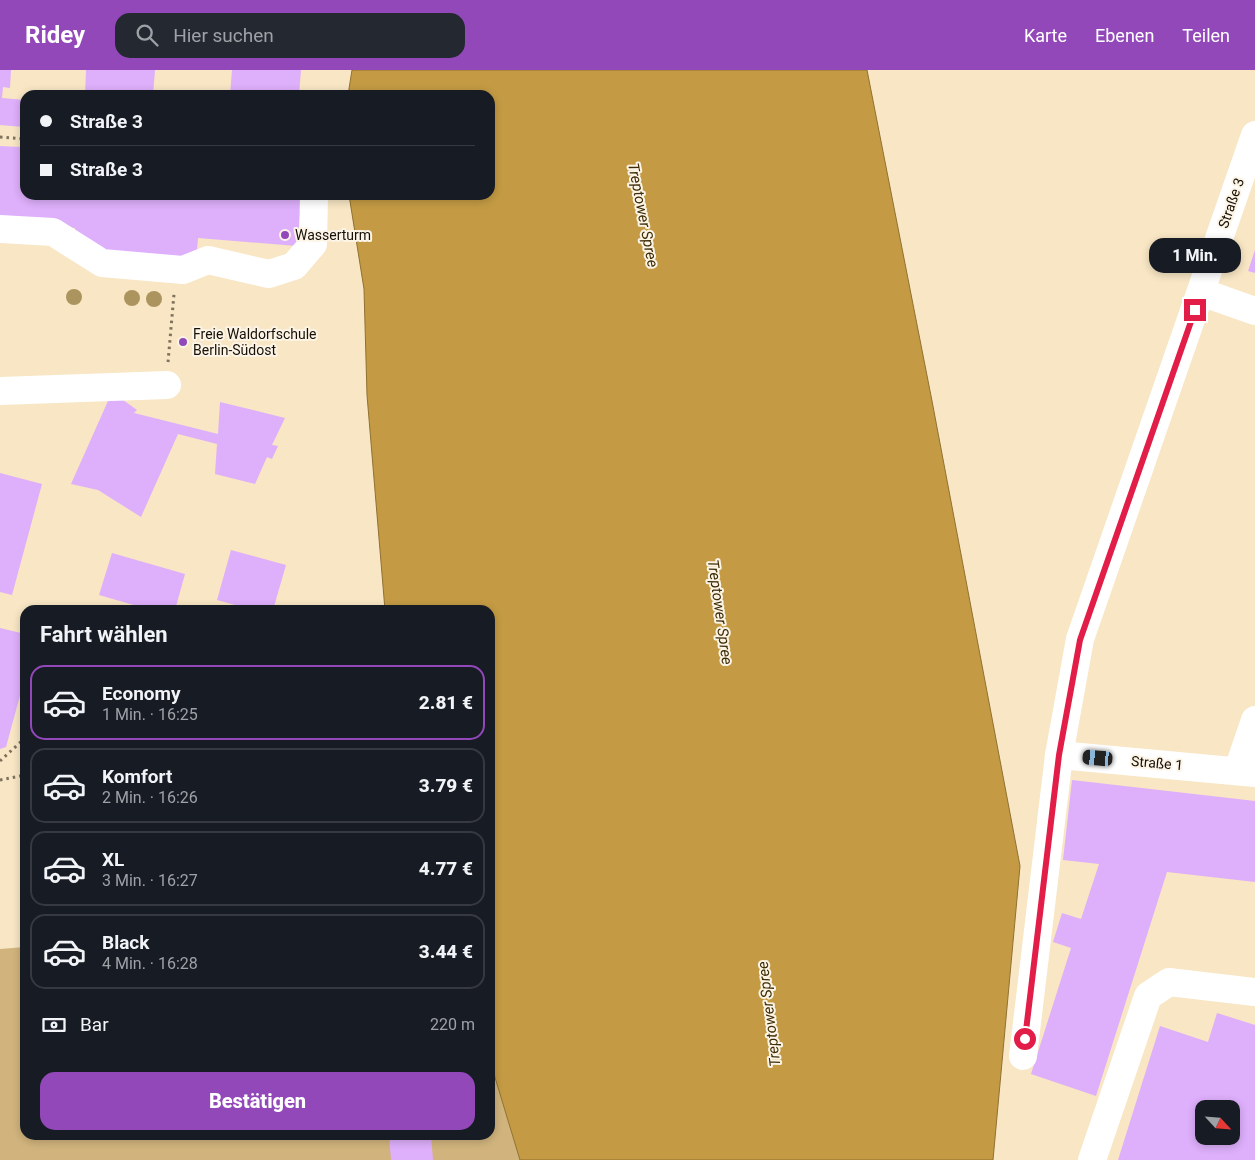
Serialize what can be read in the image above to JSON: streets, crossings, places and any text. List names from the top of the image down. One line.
{"streets":{"lane":["Straße 3","Straße 1"]},"crossings":[["Straße 3","Straße 1"]],"water":["Treptower Spree"],"places":["Wasserturm","Freie Waldorfschule Berlin-Südost"],"north":"bottom right","page":{"header":"Ridey","search":"Hier suchen","nav":["Karte","Ebenen","Teilen"],"banner":["Straße 3","Straße 3"],"bubble":"1 Min.","heading":"Fahrt wählen","list":[{"name":"Economy","note":"1 Min. · 16:25","value":"2.81 €"},{"name":"Komfort","note":"2 Min. · 16:26","value":"3.79 €"},{"name":"XL","note":"3 Min. · 16:27","value":"4.77 €"},{"name":"Black","note":"4 Min. · 16:28","value":"3.44 €"}],"pay":["Bar","220 m"],"buttons":"Bestätigen"}}
